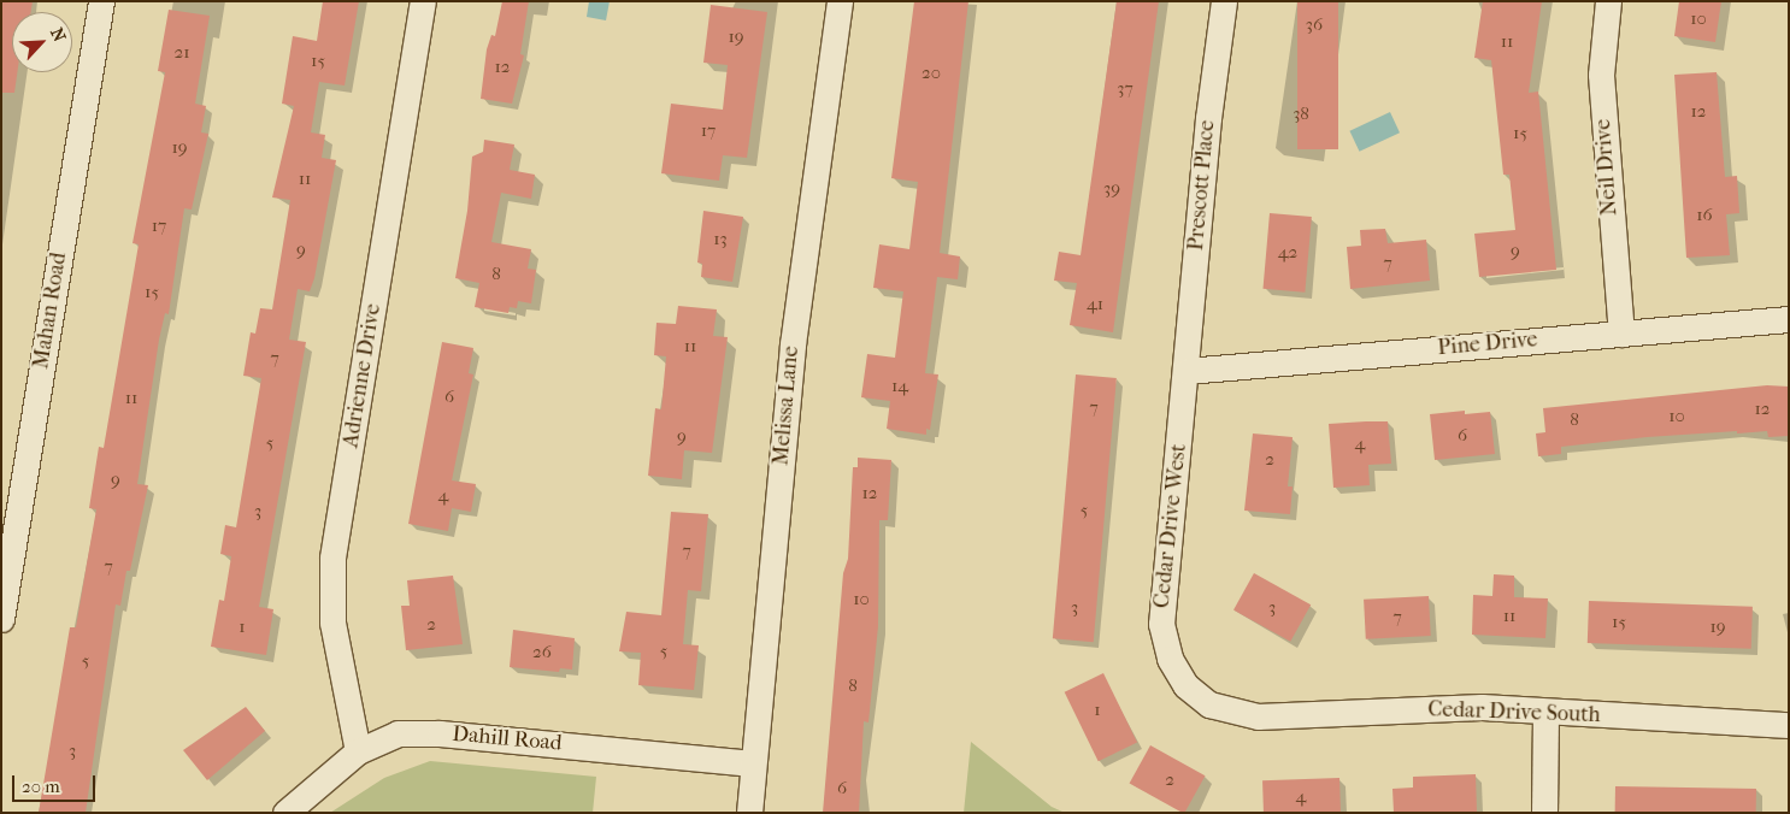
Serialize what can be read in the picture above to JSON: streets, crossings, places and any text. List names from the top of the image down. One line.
{"streets":{"street":["Neil Drive","Prescott Place","Mahan Road","Pine Drive","Adrienne Drive","Melissa Lane","Cedar Drive West","Cedar Drive South","Dahill Road"]},"crossings":[["Neil Drive","Pine Drive"],["Prescott Place","Pine Drive"],["Prescott Place","Cedar Drive West"],["Pine Drive","Cedar Drive West"],["Adrienne Drive","Dahill Road"],["Melissa Lane","Dahill Road"],["Cedar Drive West","Cedar Drive South"]],"house_numbers":["10","36","19","11","21","15","12","20","37","12","38","17","15","19","11","39","16","17","13","9","9","42","7","8","15","41","11","7","14","6","11","7","12","10","8","6","9","5","4","2","9","12","4","5","3","7","7","10","3","3","11","7","15","2","1","19","5","26","5","8","1","3","2","6","4"],"scale_bar":"20 m","north":"top right"}
